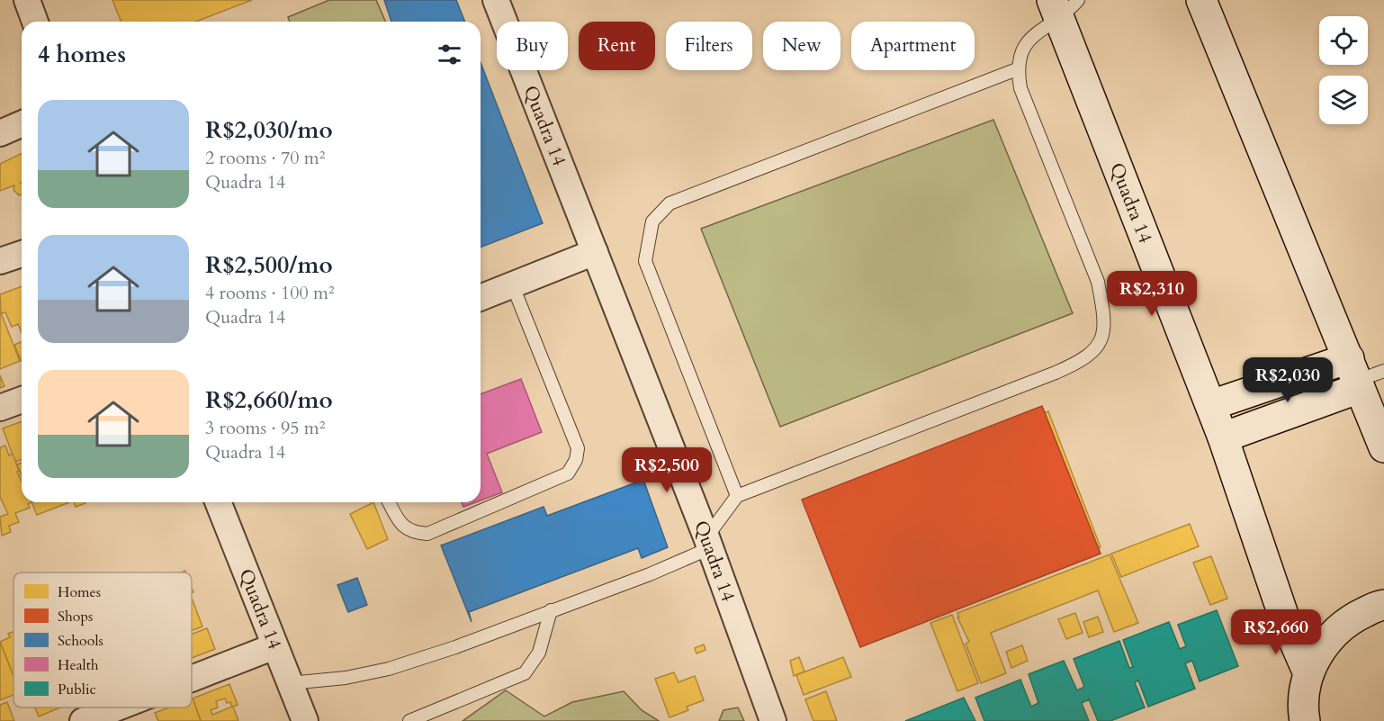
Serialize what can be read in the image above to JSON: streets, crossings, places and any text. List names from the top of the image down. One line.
{"streets":{"main road":["Quadra 14"]},"legend":["Homes","Shops","Schools","Health","Public"],"page":{"chip":["Buy","Rent","Filters","New","Apartment"],"heading":"4 homes","list":[{"name":"R$2,030/mo","note":"2 rooms · 70 m² · Quadra 14"},{"name":"R$2,500/mo","note":"4 rooms · 100 m² · Quadra 14"},{"name":"R$2,660/mo","note":"3 rooms · 95 m² · Quadra 14"}],"price":["R$2,310","R$2,030","R$2,500","R$2,660"]}}
